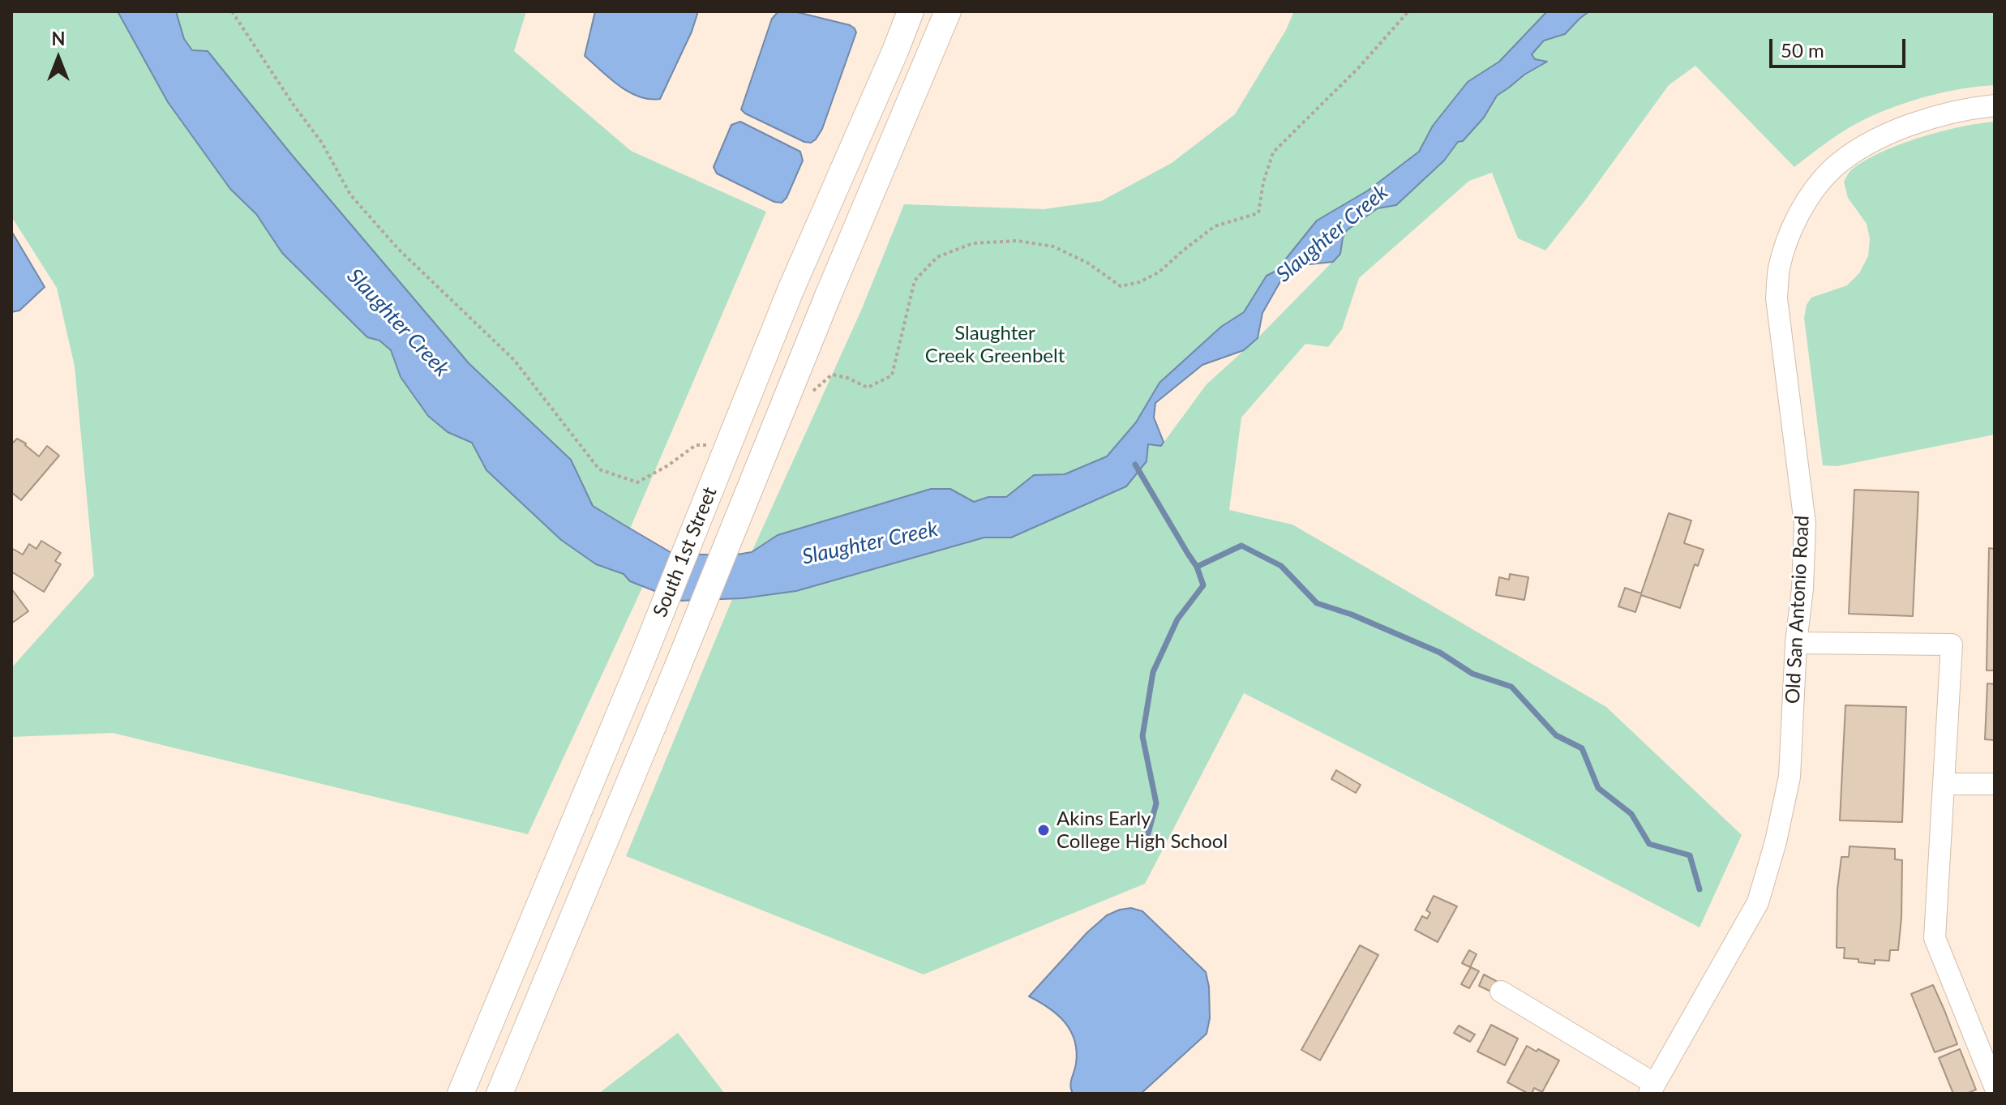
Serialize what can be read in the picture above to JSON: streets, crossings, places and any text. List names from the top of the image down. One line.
{"streets":{"main road":["South 1st Street"],"street":["Old San Antonio Road"]},"water":["Slaughter Creek"],"parks":["Slaughter Creek Greenbelt"],"places":["Akins Early College High School"],"scale_bar":"50 m","north":"top"}
